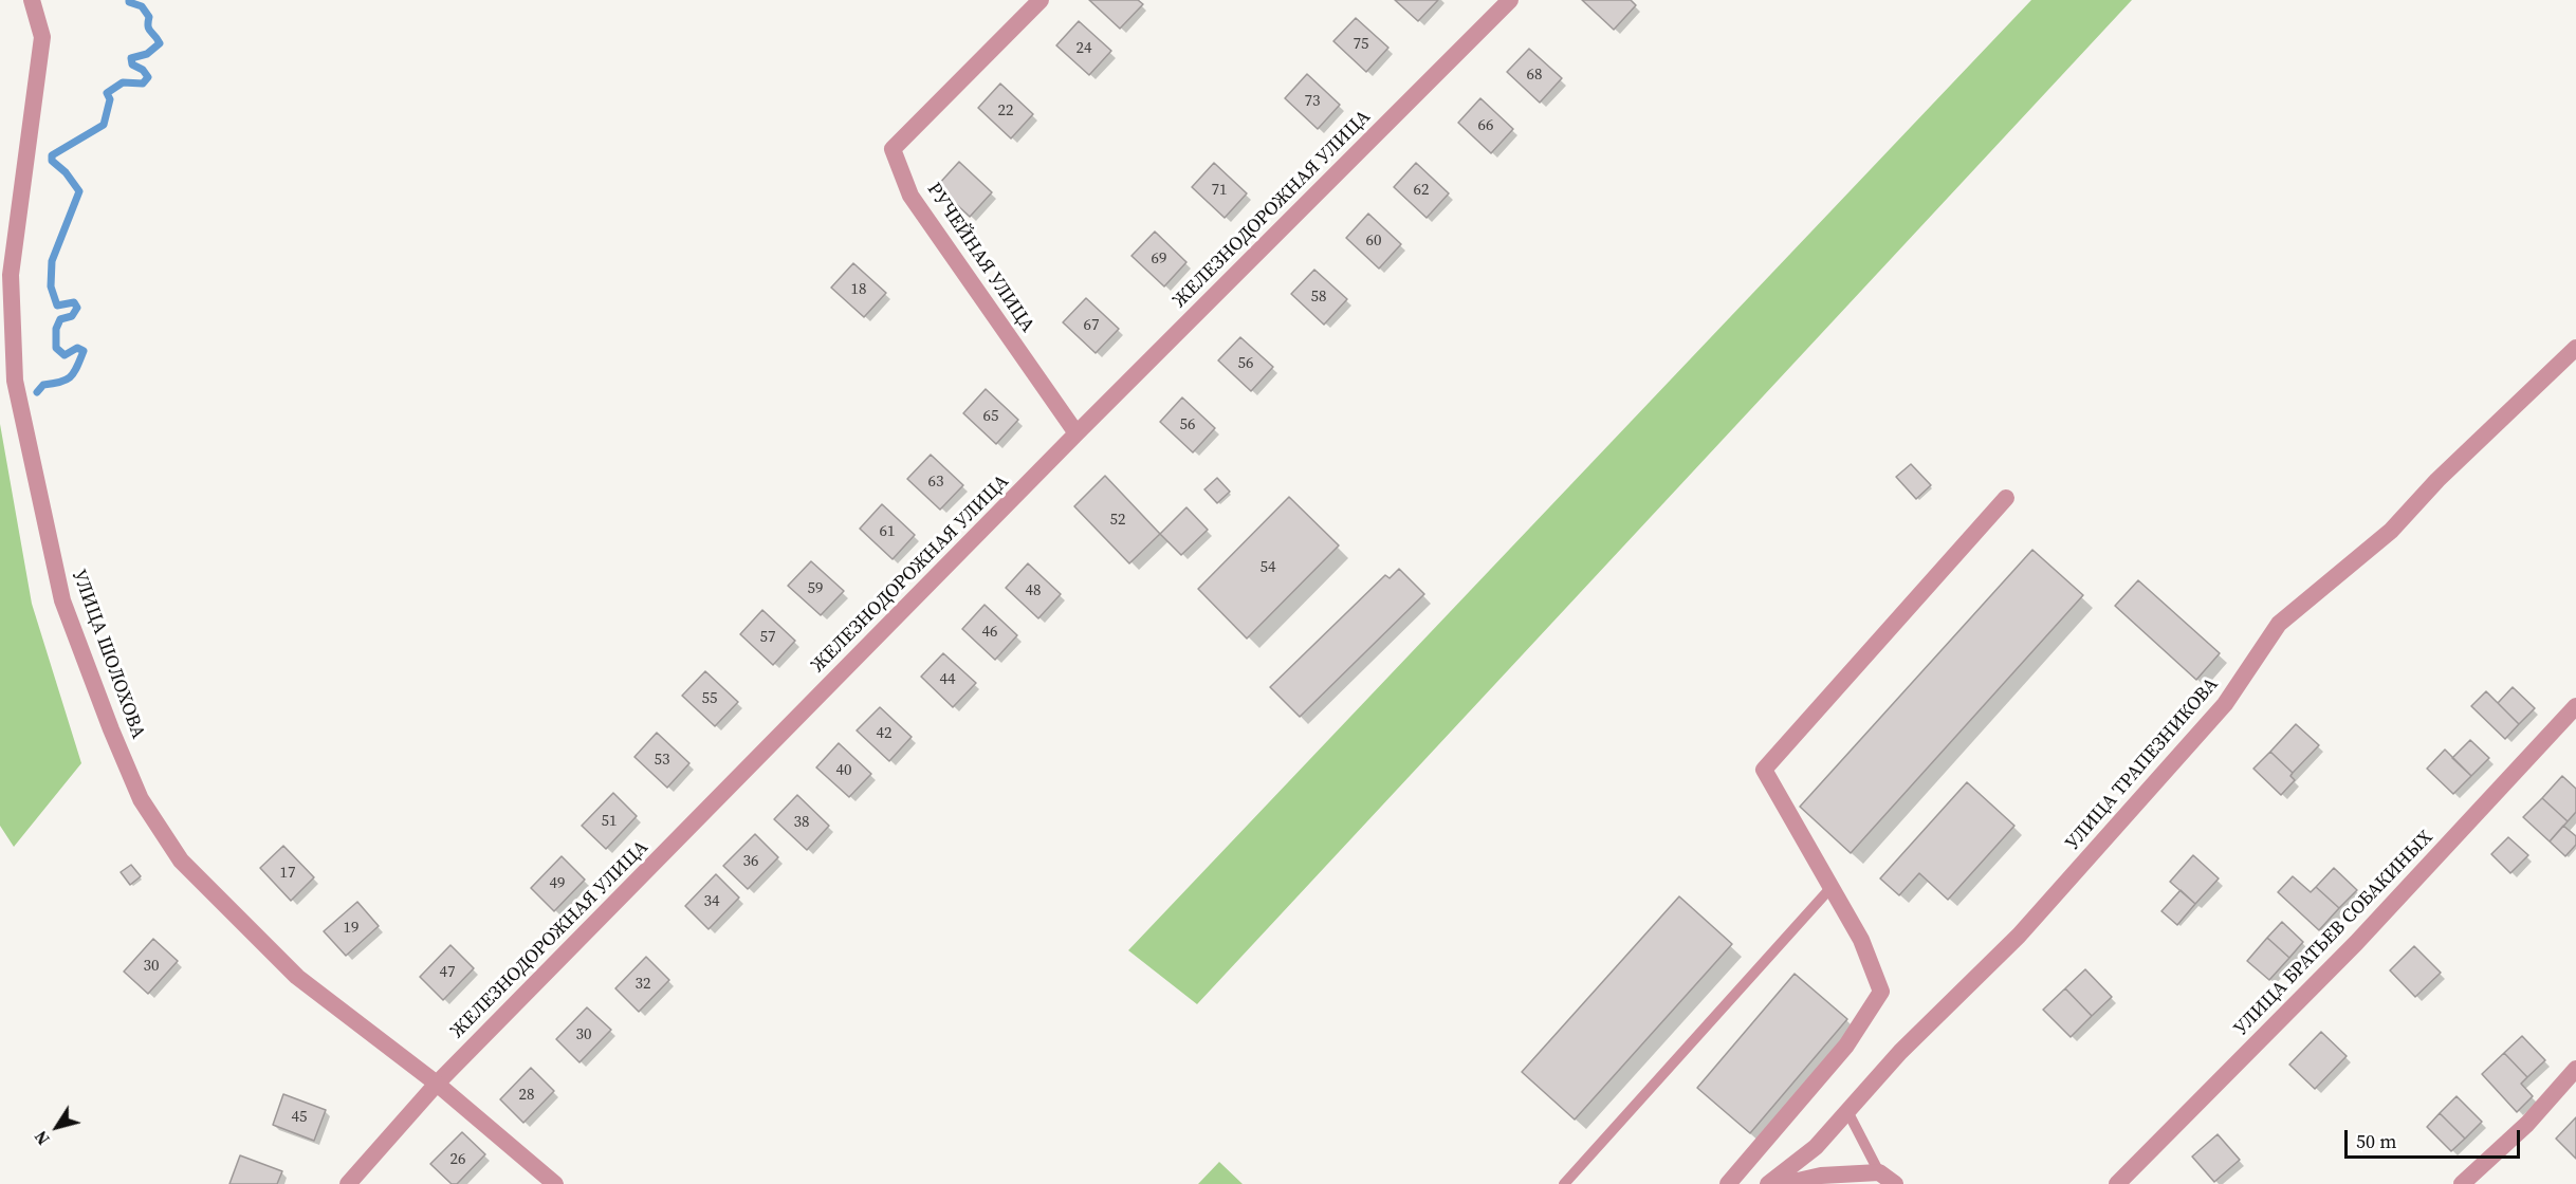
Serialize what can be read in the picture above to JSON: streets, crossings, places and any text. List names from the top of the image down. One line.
{"streets":{"street":["ЖЕЛЕЗНОДОРОЖНАЯ УЛИЦА","РУЧЕЙНАЯ УЛИЦА","УЛИЦА ШОЛОХОВА","УЛИЦА ТРАПЕЗНИКОВА","УЛИЦА БРАТЬЕВ СОБАКИНЫХ"]},"crossings":[["ЖЕЛЕЗНОДОРОЖНАЯ УЛИЦА","РУЧЕЙНАЯ УЛИЦА"],["ЖЕЛЕЗНОДОРОЖНАЯ УЛИЦА","УЛИЦА ШОЛОХОВА"]],"house_numbers":["75","24","68","73","22","66","71","62","60","69","18","58","67","56","65","56","63","52","61","54","59","48","46","57","44","55","42","53","40","51","38","36","17","49","34","19","30","47","32","30","28","45","26"],"scale_bar":"50 m","north":"bottom left"}
